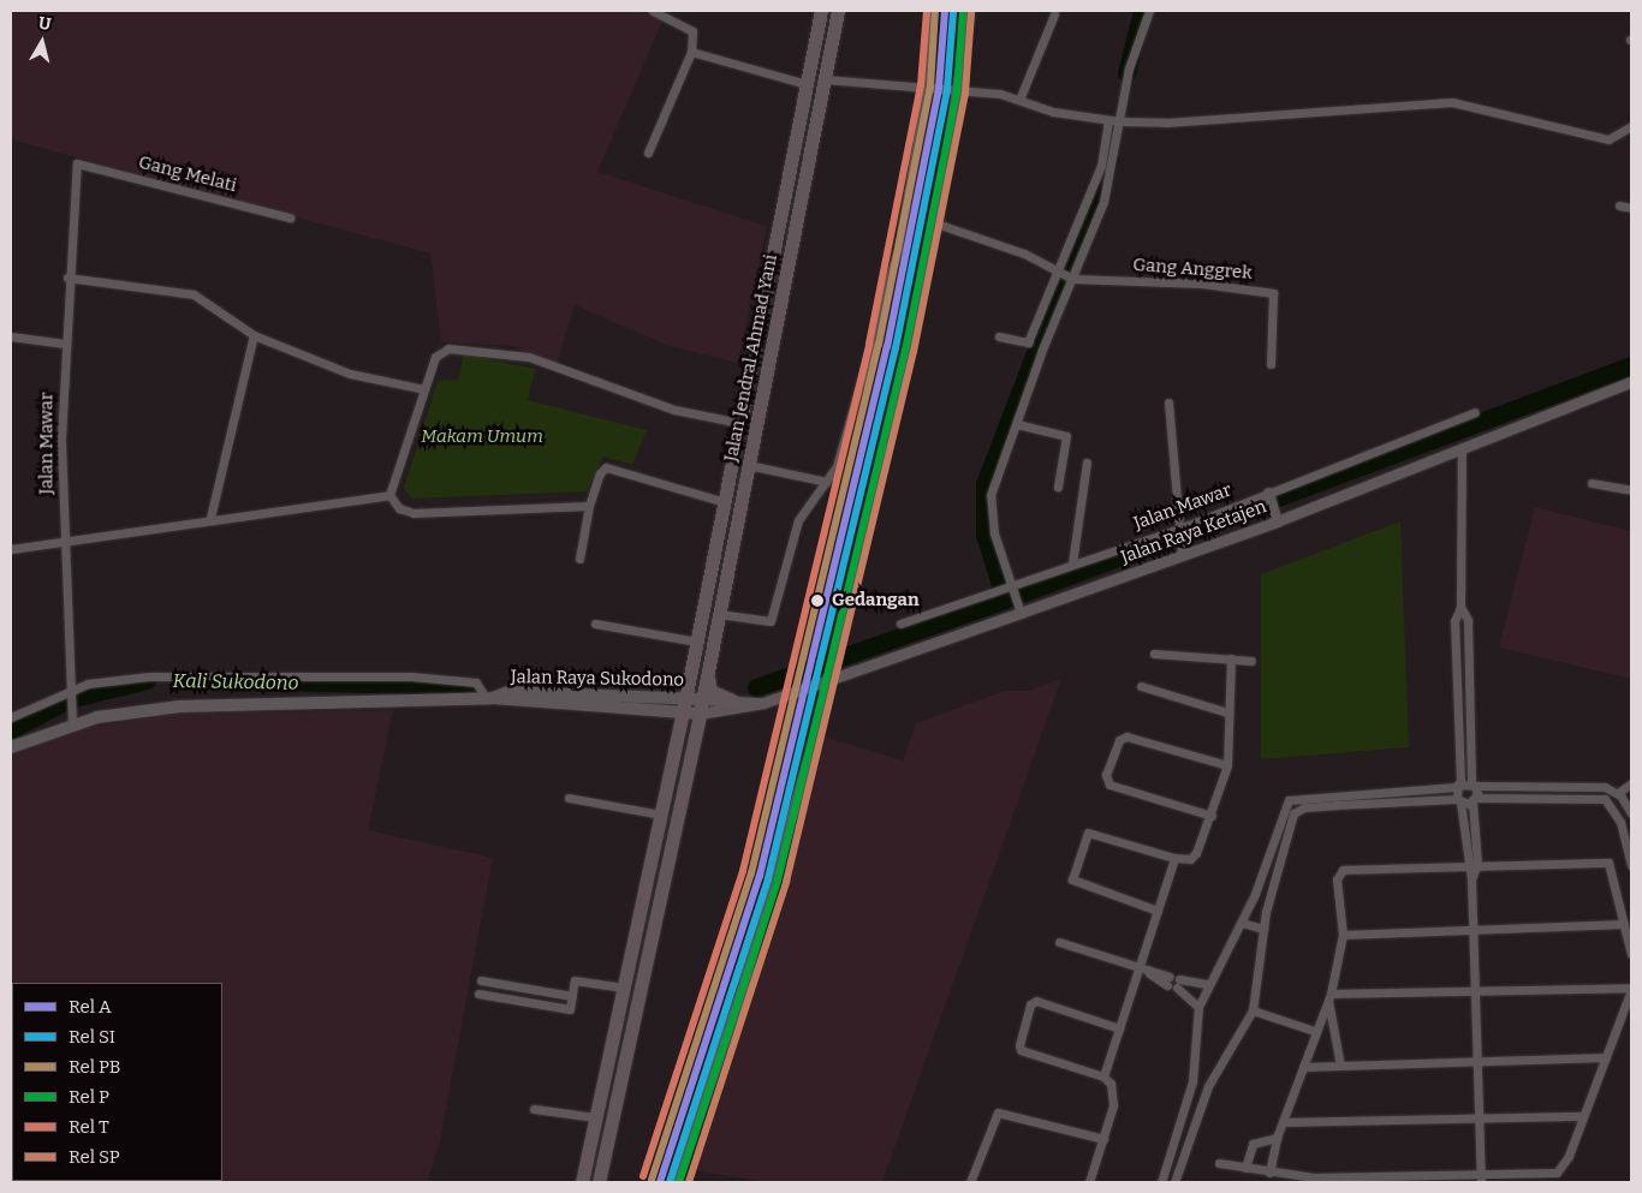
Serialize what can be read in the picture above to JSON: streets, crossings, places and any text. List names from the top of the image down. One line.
{"streets":{"highway":["Jalan Jendral Ahmad Yani"],"main road":["Jalan Raya Sukodono"],"street":["Gang Melati","Gang Anggrek","Jalan Mawar","Jalan Raya Ketajen"]},"crossings":[["Gang Melati","Jalan Mawar"],["Jalan Jendral Ahmad Yani","Jalan Raya Ketajen"],["Jalan Jendral Ahmad Yani","Jalan Raya Sukodono"],["Jalan Mawar","Jalan Raya Sukodono"],["Jalan Raya Ketajen","Jalan Raya Sukodono"]],"water":["Kali Sukodono"],"parks":["Makam Umum"],"places":["Gedangan"],"lines":["rail line A","rail line PB","rail line T","rail line SI","rail line P","rail line SP"],"legend":["Rel A","Rel SI","Rel PB","Rel P","Rel T","Rel SP"],"north":"top"}
